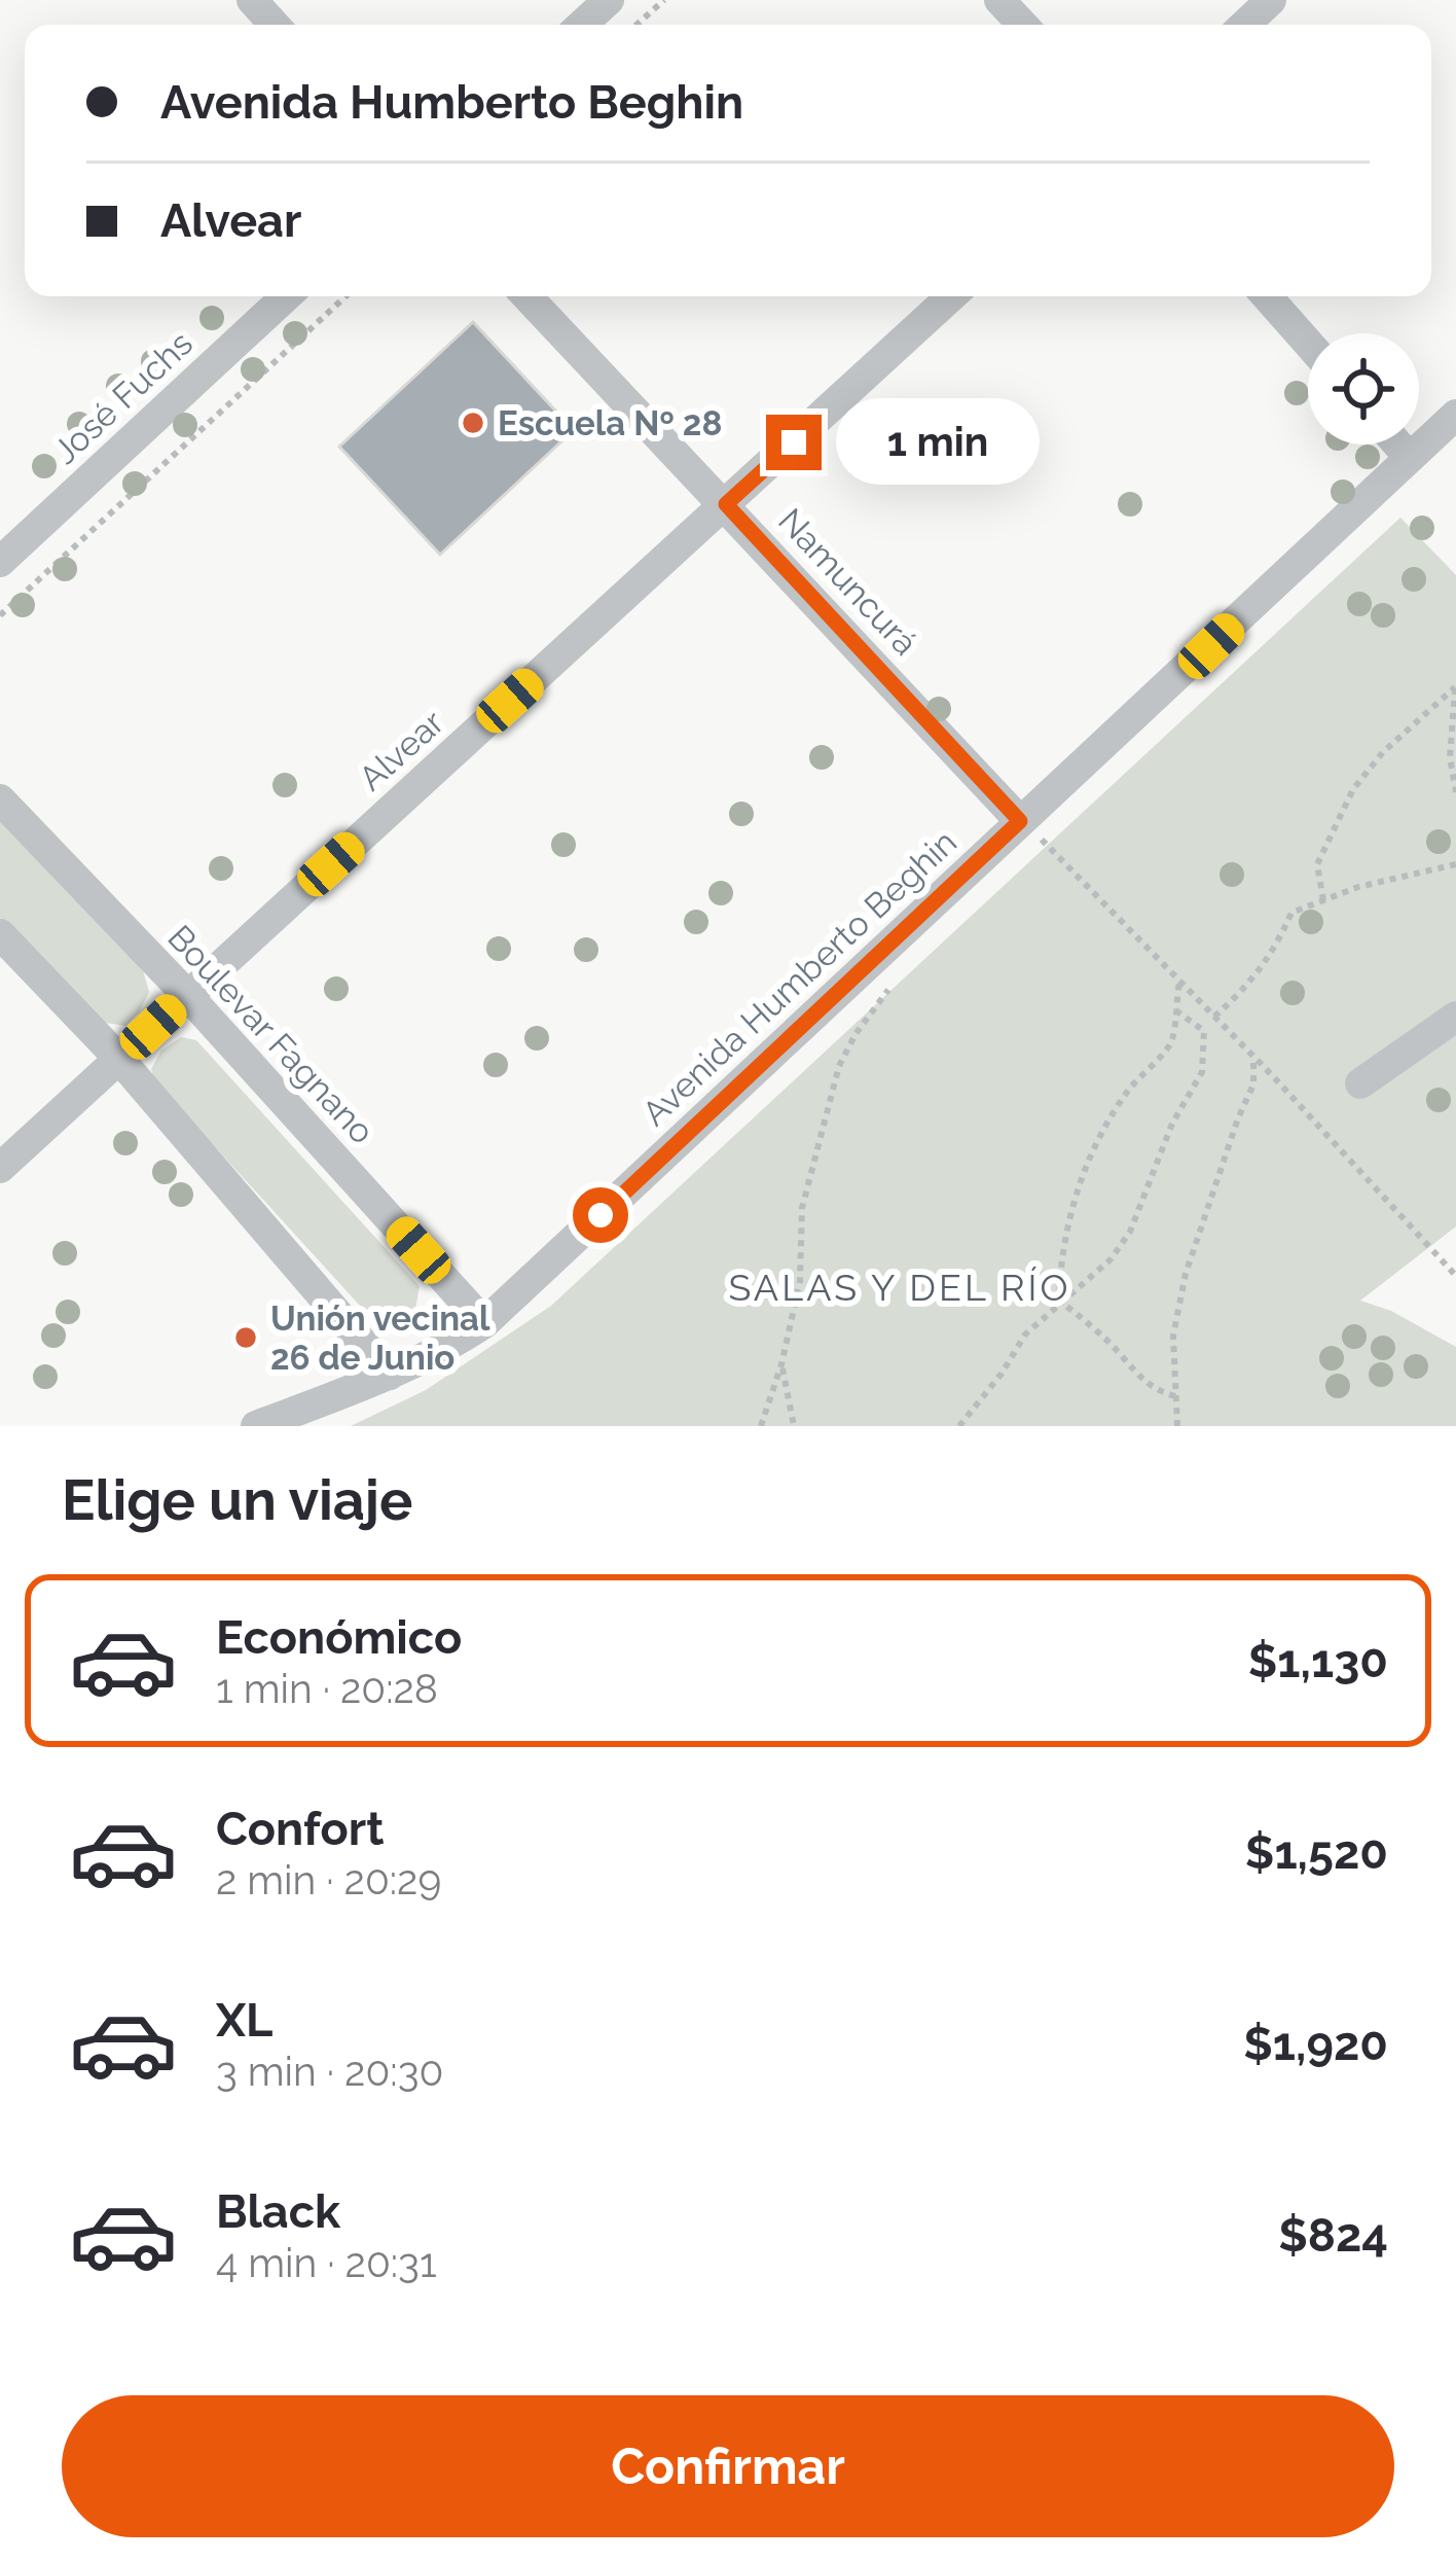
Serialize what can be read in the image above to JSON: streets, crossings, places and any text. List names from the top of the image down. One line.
{"streets":{"street":["José Fuchs","Namuncurá","Alvear","Avenida Humberto Beghin","Boulevar Fagnano"]},"crossings":[["Namuncurá","Alvear"],["Namuncurá","Avenida Humberto Beghin"],["Alvear","Boulevar Fagnano"],["Avenida Humberto Beghin","Boulevar Fagnano"]],"districts":["SALAS Y DEL RÍO"],"places":["Escuela Nº 28","Unión vecinal 26 de Junio"],"page":{"banner":["Avenida Humberto Beghin","Alvear"],"bubble":"1 min","heading":"Elige un viaje","list":[{"name":"Económico","note":"1 min · 20:28","value":"$1,130"},{"name":"Confort","note":"2 min · 20:29","value":"$1,520"},{"name":"XL","note":"3 min · 20:30","value":"$1,920"},{"name":"Black","note":"4 min · 20:31","value":"$824"}],"buttons":"Confirmar"}}
